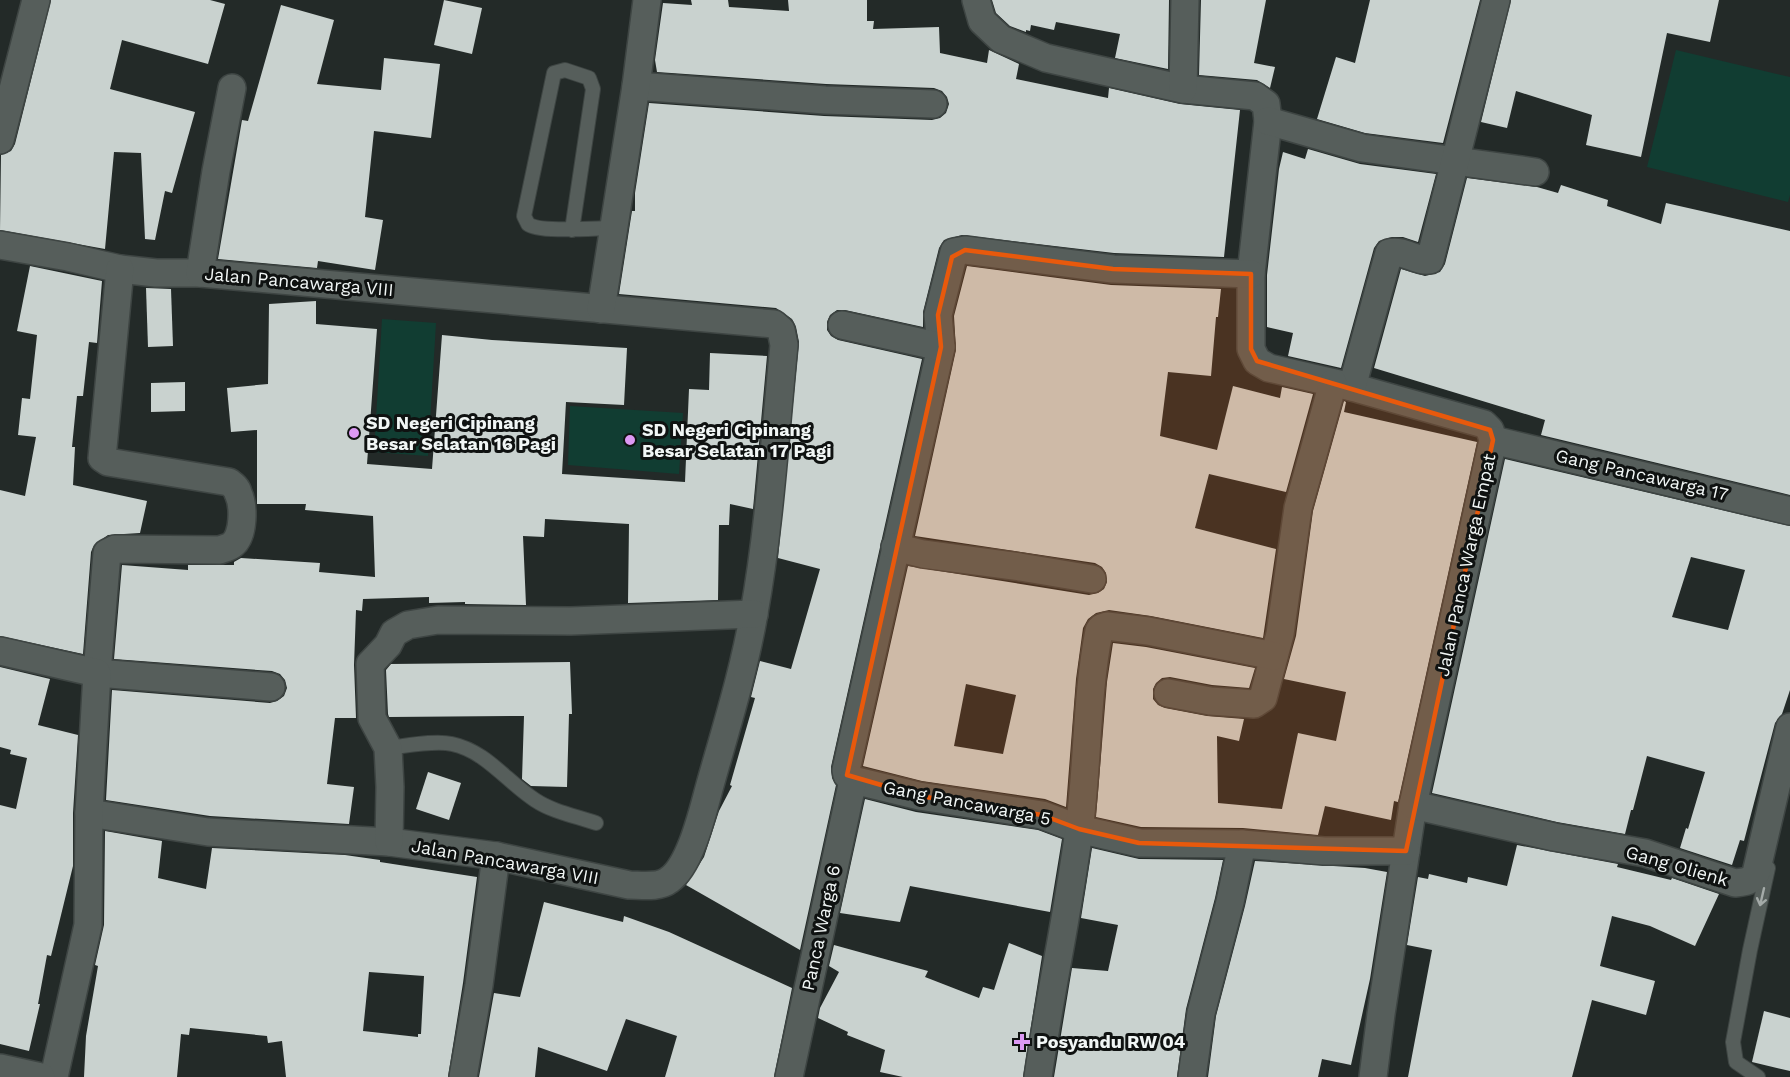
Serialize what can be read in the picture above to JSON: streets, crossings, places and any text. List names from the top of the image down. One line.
{"streets":{"street":["Jalan Pancawarga VIII","Gang Pancawarga 17","Jalan Panca Warga Empat","Gang Pancawarga 5","Gang Olienk","Panca Warga 6"]},"crossings":[["Gang Pancawarga 17","Jalan Panca Warga Empat"],["Jalan Panca Warga Empat","Gang Pancawarga 5"],["Jalan Panca Warga Empat","Gang Olienk"],["Gang Pancawarga 5","Panca Warga 6"]],"places":{"other":["SD Negeri Cipinang Besar Selatan 16 Pagi","SD Negeri Cipinang Besar Selatan 17 Pagi"],"health":["Posyandu RW 04"]}}
